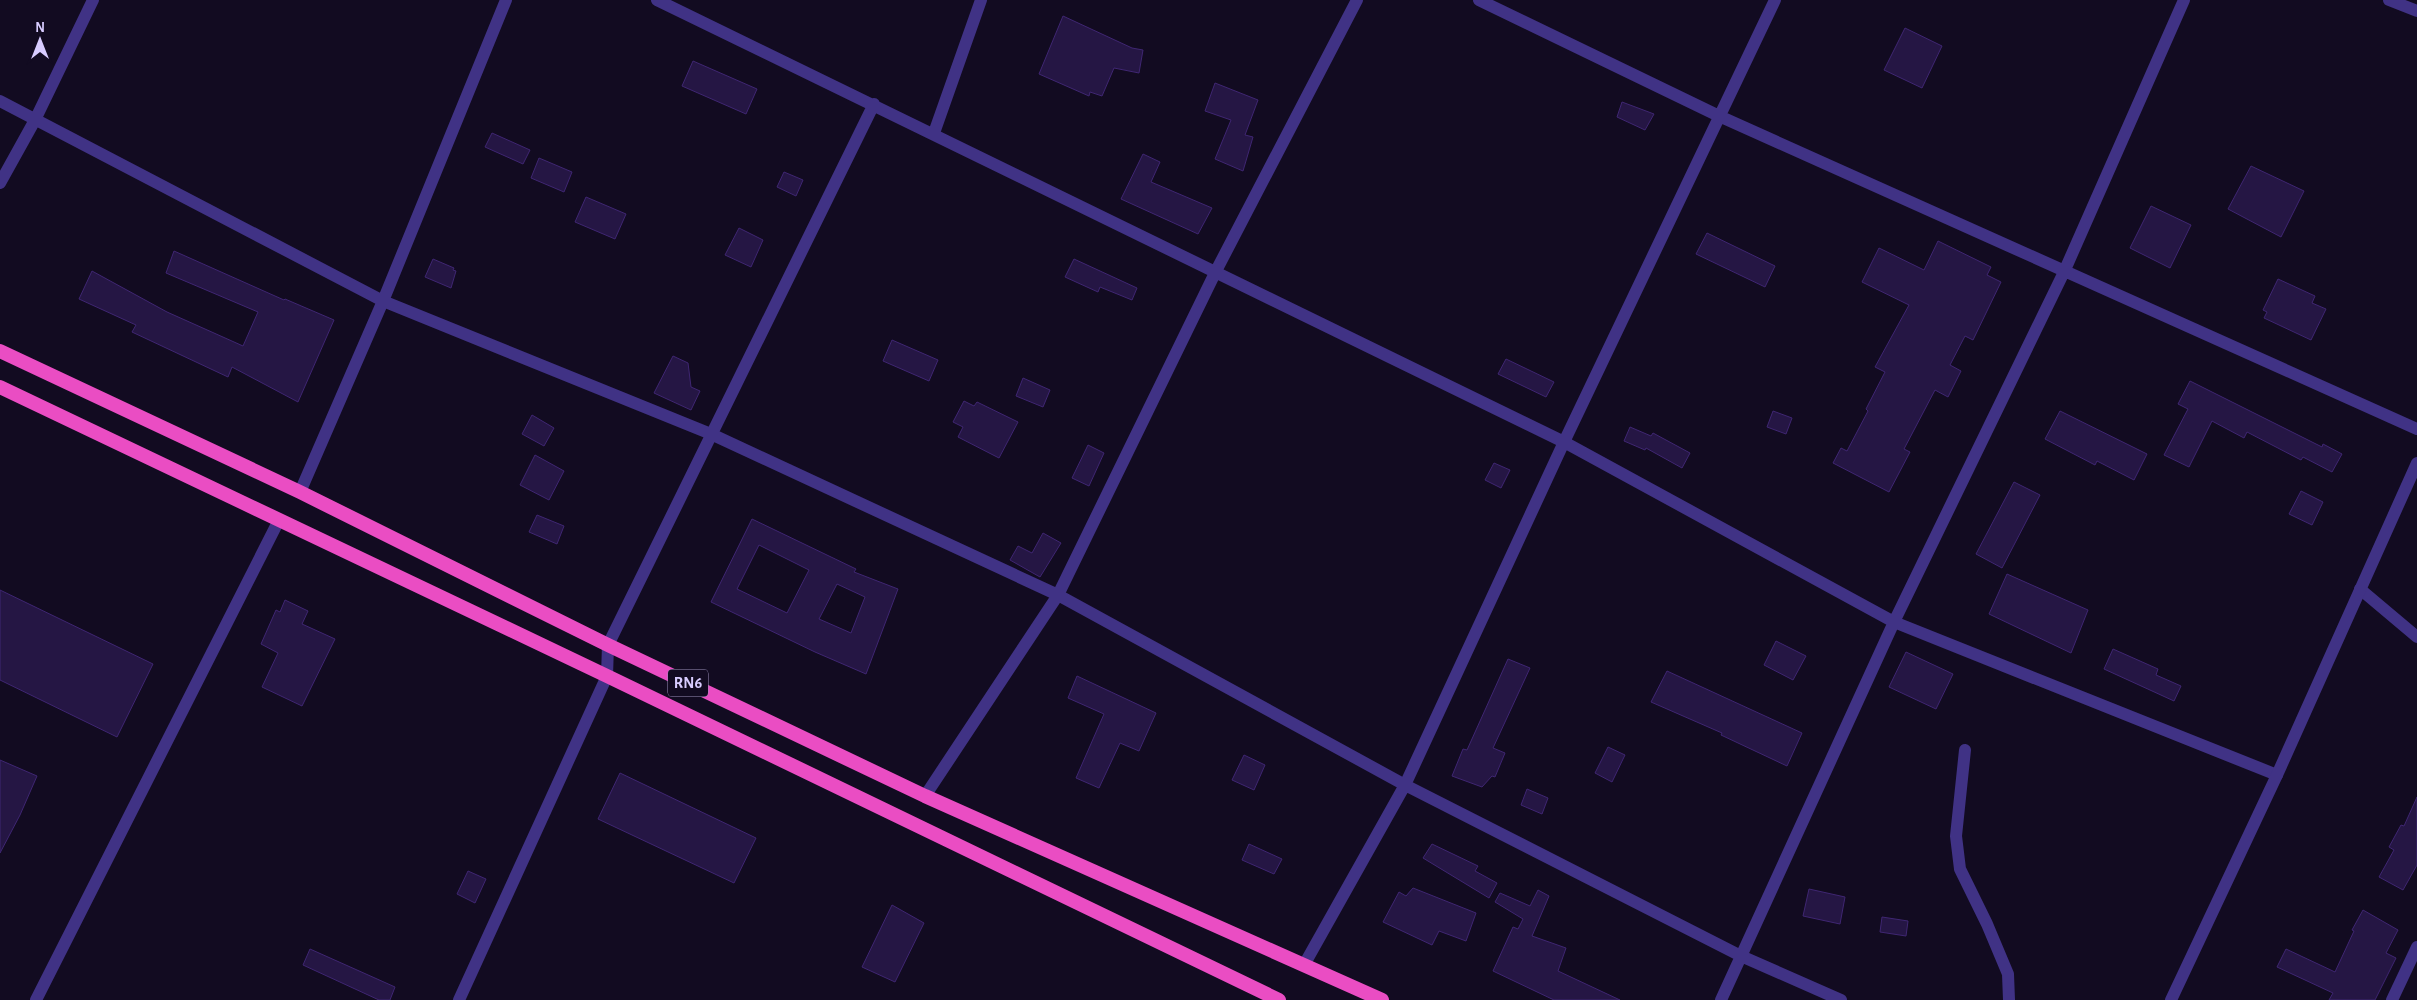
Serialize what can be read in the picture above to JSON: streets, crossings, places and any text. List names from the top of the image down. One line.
{"streets":{"highway":["RN6"]},"north":"top"}
